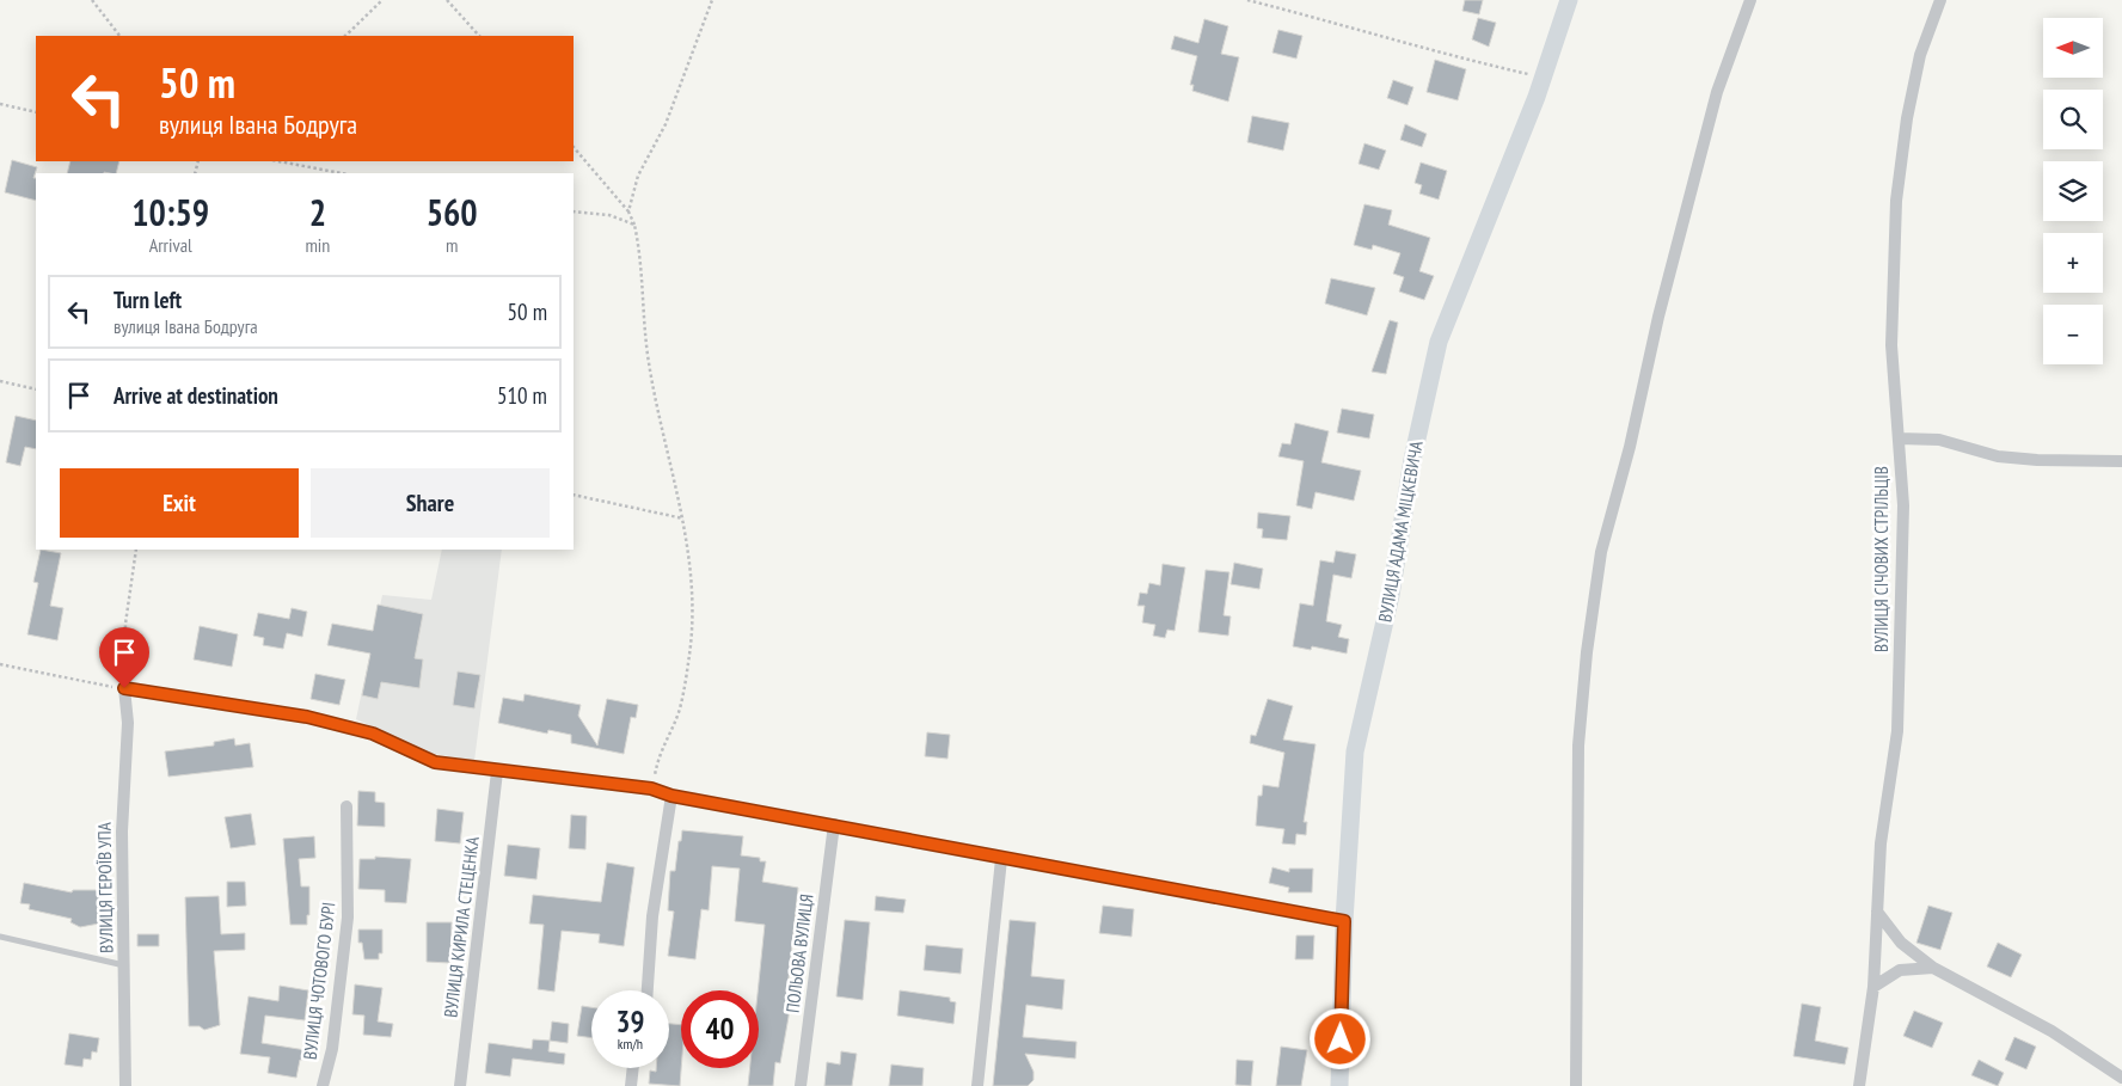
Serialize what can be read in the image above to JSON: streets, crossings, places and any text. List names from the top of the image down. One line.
{"streets":{"street":["ВУЛИЦЯ АДАМА МІЦКЕВИЧА","ВУЛИЦЯ СІЧОВИХ СТРІЛЬЦІВ","ВУЛИЦЯ ГЕРОЇВ УПА","ВУЛИЦЯ КИРИЛА СТЕЦЕНКА","ПОЛЬОВА ВУЛИЦЯ","ВУЛИЦЯ ЧОТОВОГО БУРІ"]},"north":"left","page":{"map_buttons":["+","−"],"turn":["50 m","вулиця Івана Бодруга"],"eta":["10:59","Arrival","2","min","560","m"],"list":[{"name":"Turn left","note":"вулиця Івана Бодруга","value":"50 m"},{"name":"Arrive at destination","value":"510 m"}],"buttons":["Exit","Share"],"speed":"39 km/h","limit":"40"}}
